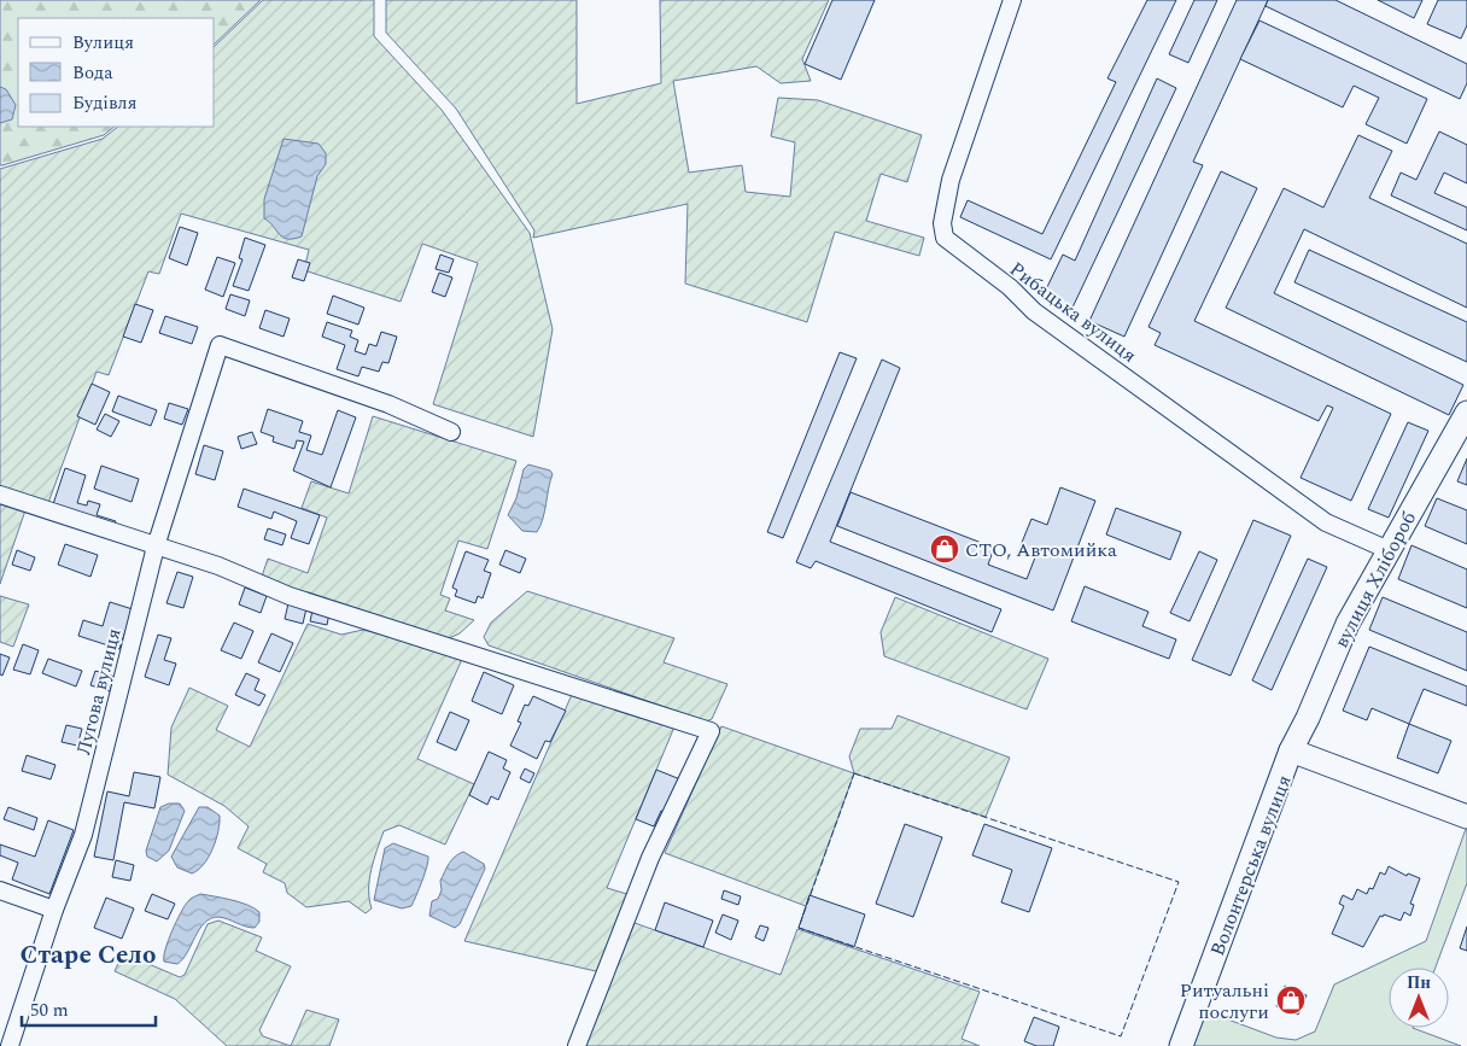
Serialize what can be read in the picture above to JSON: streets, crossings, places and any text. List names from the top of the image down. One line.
{"streets":{"street":["Рибацька вулиця","вулиця Хлібороб","Лугова вулиця","Волонтерська вулиця"]},"crossings":[["Рибацька вулиця","вулиця Хлібороб"],["вулиця Хлібороб","Волонтерська вулиця"]],"districts":["Старе Село"],"places":{"shop":["СТО, Автомийка","Ритуальні послуги"]},"legend":["Вулиця","Вода","Будівля"],"scale_bar":"50 m","north":"top"}
